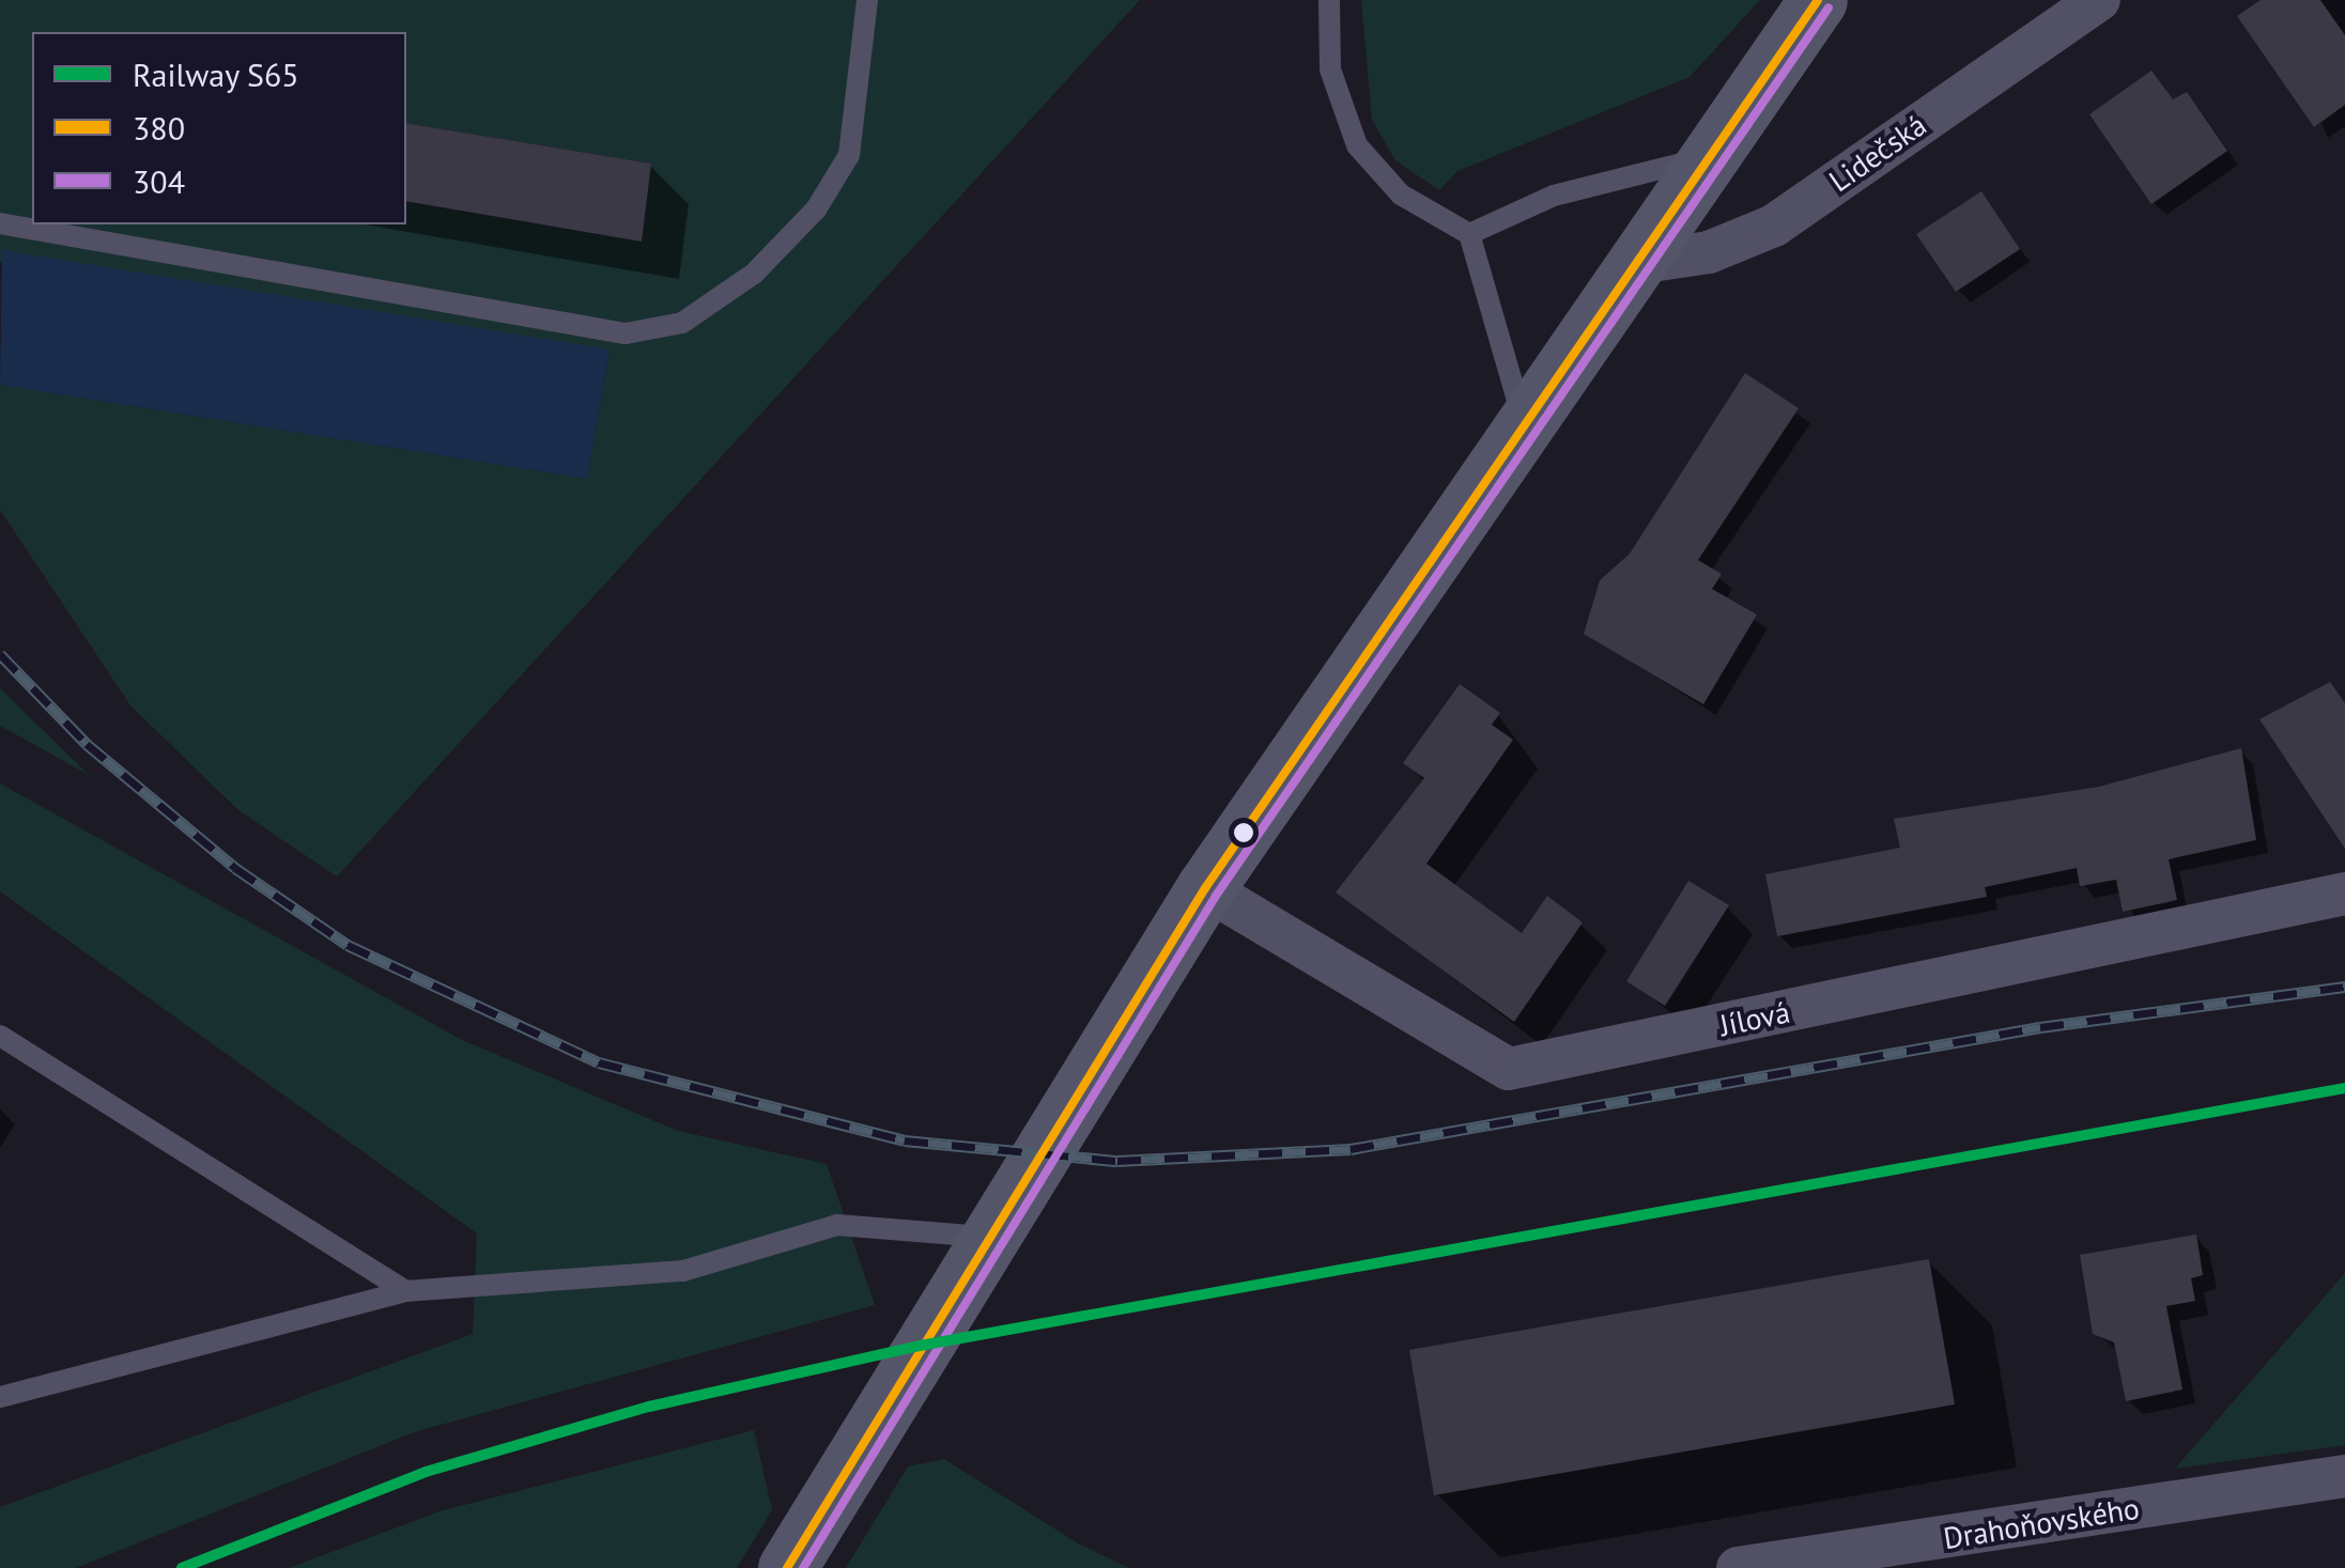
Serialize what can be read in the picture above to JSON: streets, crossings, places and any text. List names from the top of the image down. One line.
{"streets":{"street":["Lidečská","Jílová","Drahoňovského"]},"lines":["transit line 380","transit line 304","rail line S65"],"legend":["Railway S65","380","304"]}
